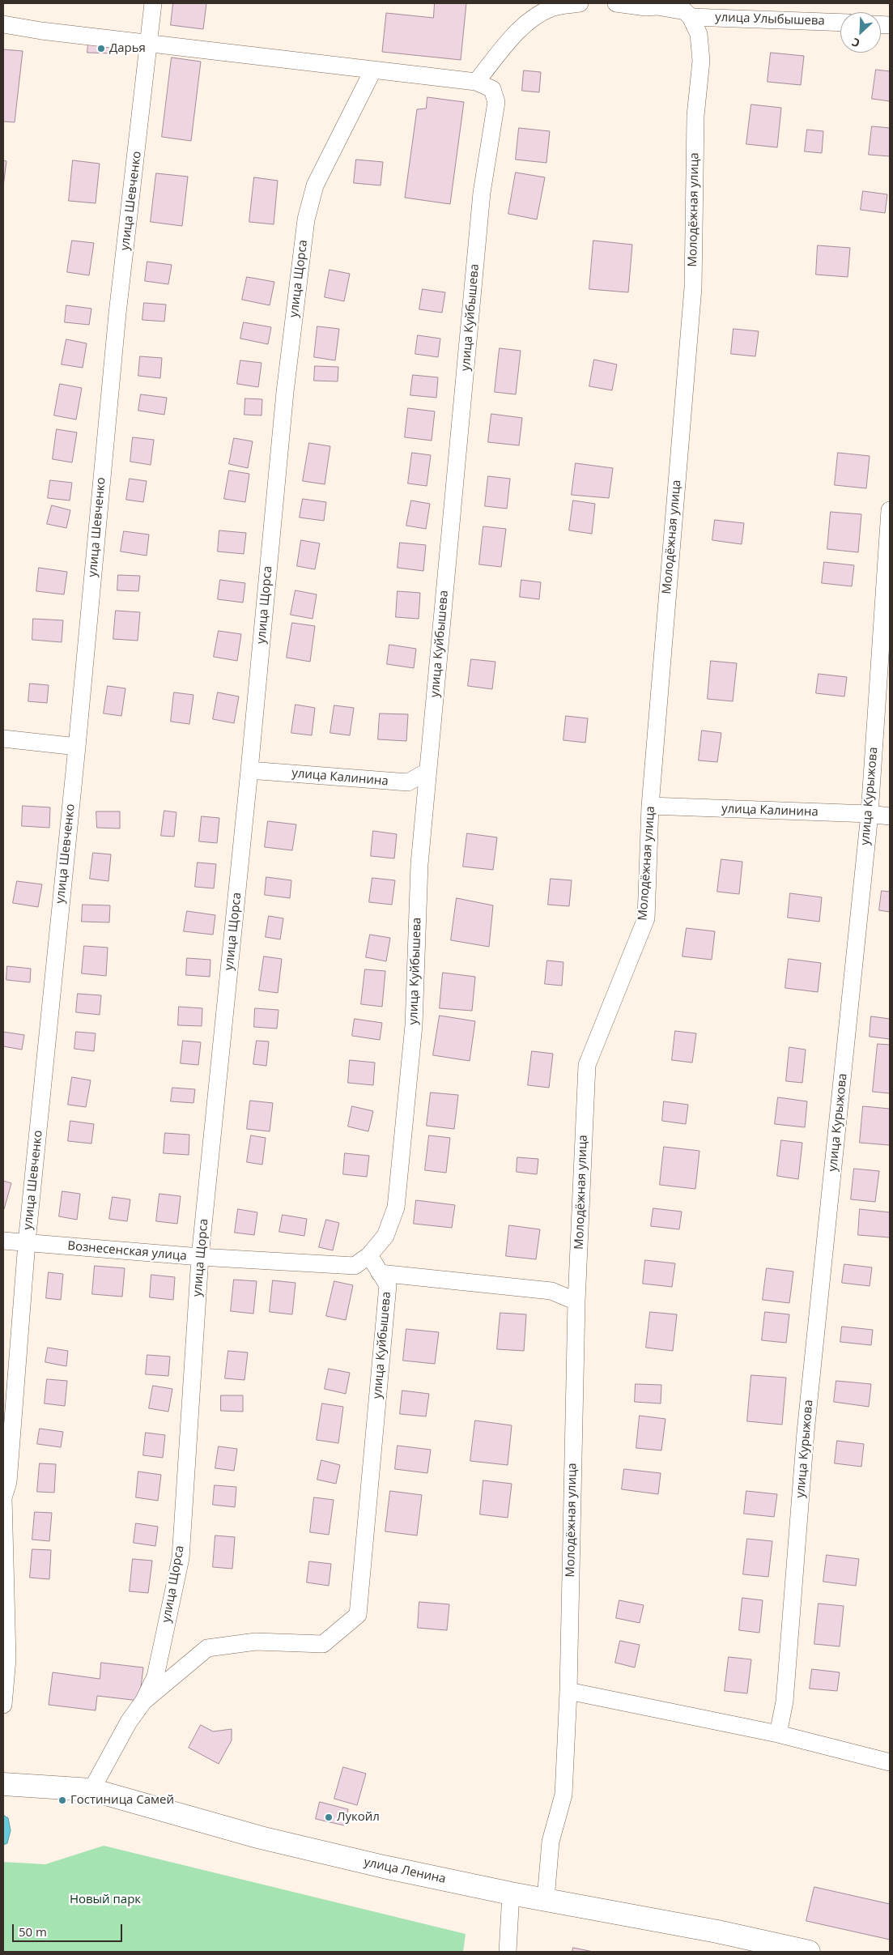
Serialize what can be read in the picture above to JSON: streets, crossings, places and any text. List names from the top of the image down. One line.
{"streets":{"street":["улица Улыбышева","улица Шевченко","Молодёжная улица","улица Щорса","улица Куйбышева","улица Калинина","улица Курыжова","Вознесенская улица","улица Ленина"]},"crossings":[["улица Улыбышева","Молодёжная улица"],["улица Шевченко","Вознесенская улица"],["Молодёжная улица","улица Калинина"],["Молодёжная улица","улица Ленина"],["улица Щорса","улица Куйбышева"],["улица Щорса","улица Калинина"],["улица Щорса","Вознесенская улица"],["улица Щорса","улица Ленина"],["улица Куйбышева","улица Калинина"],["улица Куйбышева","Вознесенская улица"],["улица Калинина","улица Курыжова"]],"parks":["Новый парк"],"places":["Дарья","Гостиница Самей","Лукойл"],"scale_bar":"50 m","north":"bottom left"}
